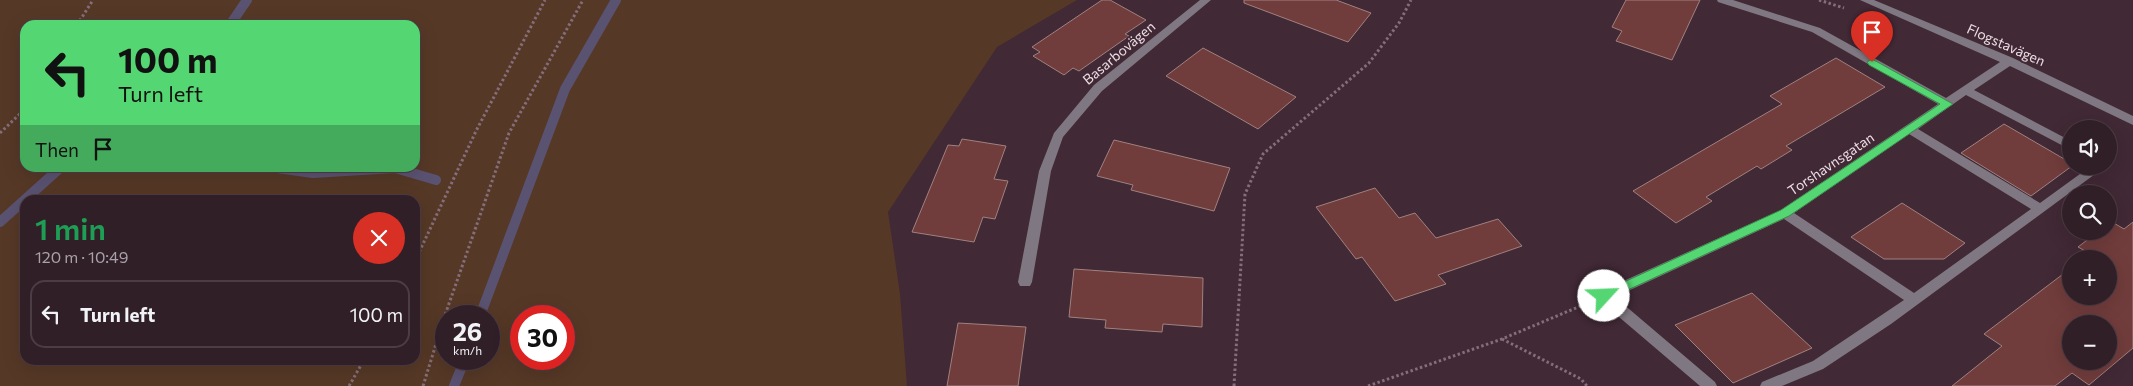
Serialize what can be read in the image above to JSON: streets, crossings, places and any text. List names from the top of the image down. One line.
{"streets":{"street":["Flogstavägen","Basarbovägen","Torshavnsgatan"]},"crossings":[["Flogstavägen","Torshavnsgatan"]],"page":{"turn":["100 m","Turn left"],"map_buttons":["+","−"],"then":"Then","heading":["1 min","120 m · 10:49"],"list":[{"name":"Turn left","value":"100 m"}],"speed":"26 km/h","limit":"30"}}
